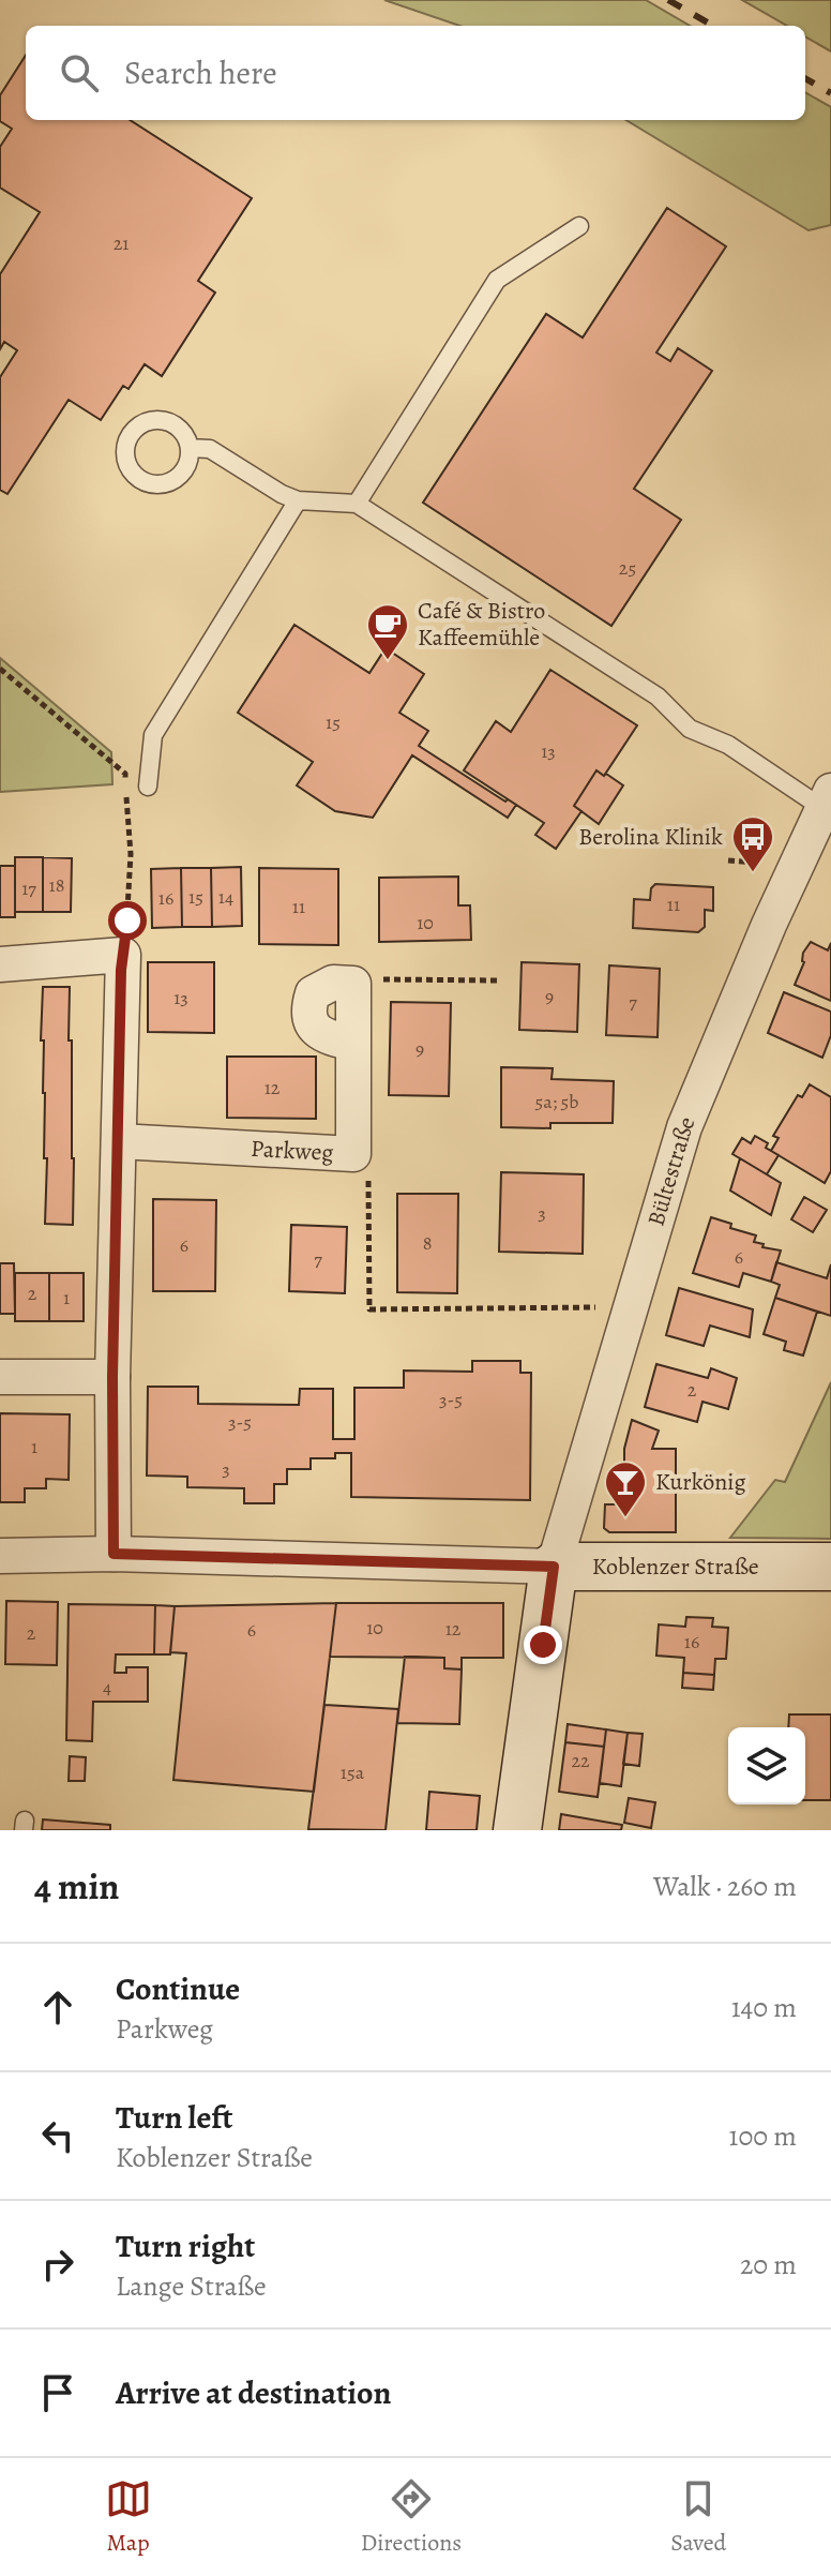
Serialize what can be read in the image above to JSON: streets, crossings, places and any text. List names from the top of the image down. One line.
{"streets":{"street":["Parkweg","Bültestraße","Koblenzer Straße"]},"crossings":[["Bültestraße","Koblenzer Straße"]],"places":{"cafe":["Café & Bistro Kaffeemühle"],"bus stop":["Berolina Klinik"],"bar":["Kurkönig"]},"house_numbers":["21","25","15","13","18","17","15","14","16","11","11","10","9","13","7","9","12","5a; 5b","3","8","6","6","7","2","1","2","3-5","3-5","1","3","10","12","6","2","16","4","22","15a"],"page":{"search":"Search here","heading":["4 min","Walk · 260 m"],"list":[["Continue","Parkweg","140 m"],["Turn left","Koblenzer Straße","100 m"],["Turn right","Lange Straße","20 m"],"Arrive at destination"],"nav":["Map","Directions","Saved"]}}
